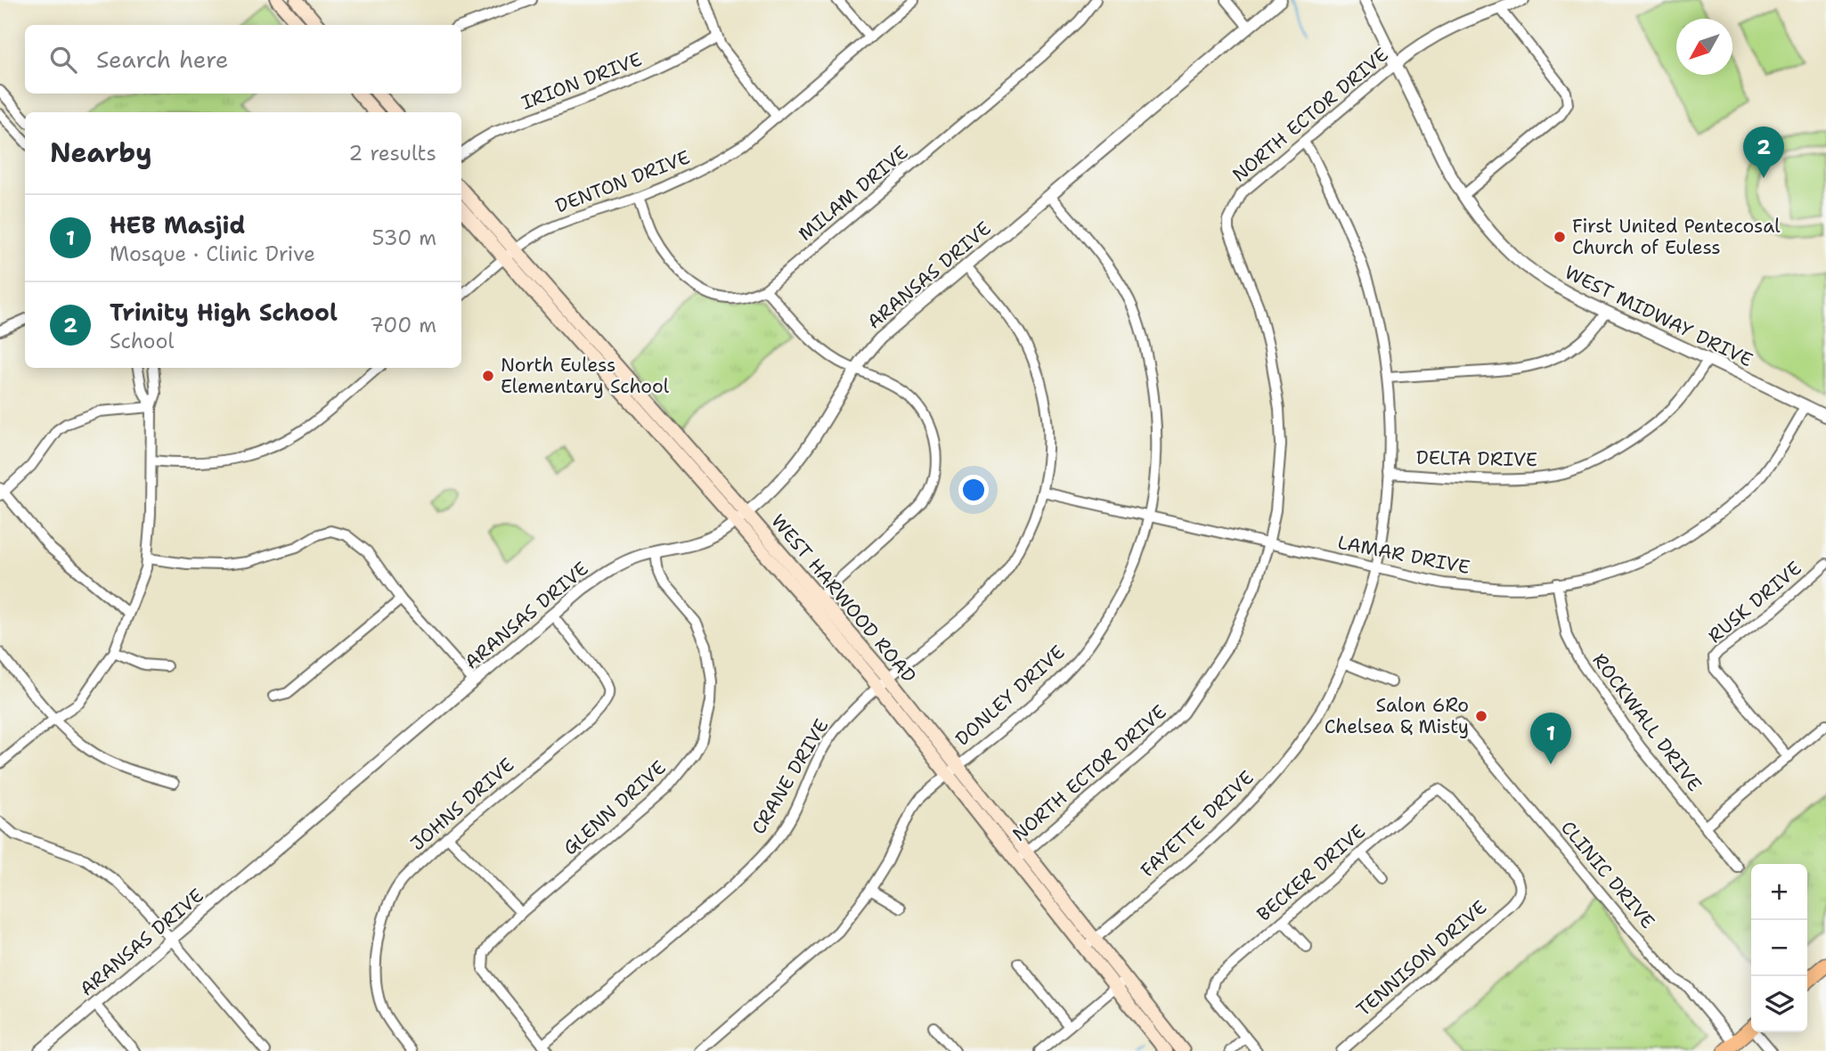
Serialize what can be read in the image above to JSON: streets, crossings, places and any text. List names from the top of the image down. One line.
{"streets":{"main road":["WEST HARWOOD ROAD"],"street":["IRION DRIVE","NORTH ECTOR DRIVE","DENTON DRIVE","MILAM DRIVE","ARANSAS DRIVE","WEST MIDWAY DRIVE","DELTA DRIVE","LAMAR DRIVE","RUSK DRIVE","DONLEY DRIVE","ROCKWALL DRIVE","CRANE DRIVE","JOHNS DRIVE","GLENN DRIVE","FAYETTE DRIVE","BECKER DRIVE","CLINIC DRIVE","TENNISON DRIVE"]},"crossings":[["NORTH ECTOR DRIVE","WEST MIDWAY DRIVE"],["NORTH ECTOR DRIVE","LAMAR DRIVE"],["NORTH ECTOR DRIVE","WEST HARWOOD ROAD"],["NORTH ECTOR DRIVE","FAYETTE DRIVE"],["DENTON DRIVE","MILAM DRIVE"],["DENTON DRIVE","WEST HARWOOD ROAD"],["ARANSAS DRIVE","WEST HARWOOD ROAD"],["ARANSAS DRIVE","DONLEY DRIVE"],["ARANSAS DRIVE","CRANE DRIVE"],["ARANSAS DRIVE","JOHNS DRIVE"],["ARANSAS DRIVE","GLENN DRIVE"],["WEST MIDWAY DRIVE","DELTA DRIVE"],["WEST MIDWAY DRIVE","LAMAR DRIVE"],["DELTA DRIVE","FAYETTE DRIVE"],["LAMAR DRIVE","DONLEY DRIVE"],["LAMAR DRIVE","ROCKWALL DRIVE"],["LAMAR DRIVE","CRANE DRIVE"],["LAMAR DRIVE","FAYETTE DRIVE"],["WEST HARWOOD ROAD","DONLEY DRIVE"],["WEST HARWOOD ROAD","CRANE DRIVE"],["WEST HARWOOD ROAD","FAYETTE DRIVE"],["CRANE DRIVE","GLENN DRIVE"],["BECKER DRIVE","TENNISON DRIVE"]],"places":["First United Pentecosal Church of Euless","North Euless Elementary School","Salon 6Ro Chelsea & Misty"],"north":"bottom left","page":{"search":"Search here","heading":["Nearby","2 results"],"pins":["2","1"],"list":[{"mark":"1","name":"HEB Masjid","note":"Mosque · Clinic Drive","value":"530 m"},{"mark":"2","name":"Trinity High School","note":"School","value":"700 m"}],"map_buttons":["+","−"]}}
